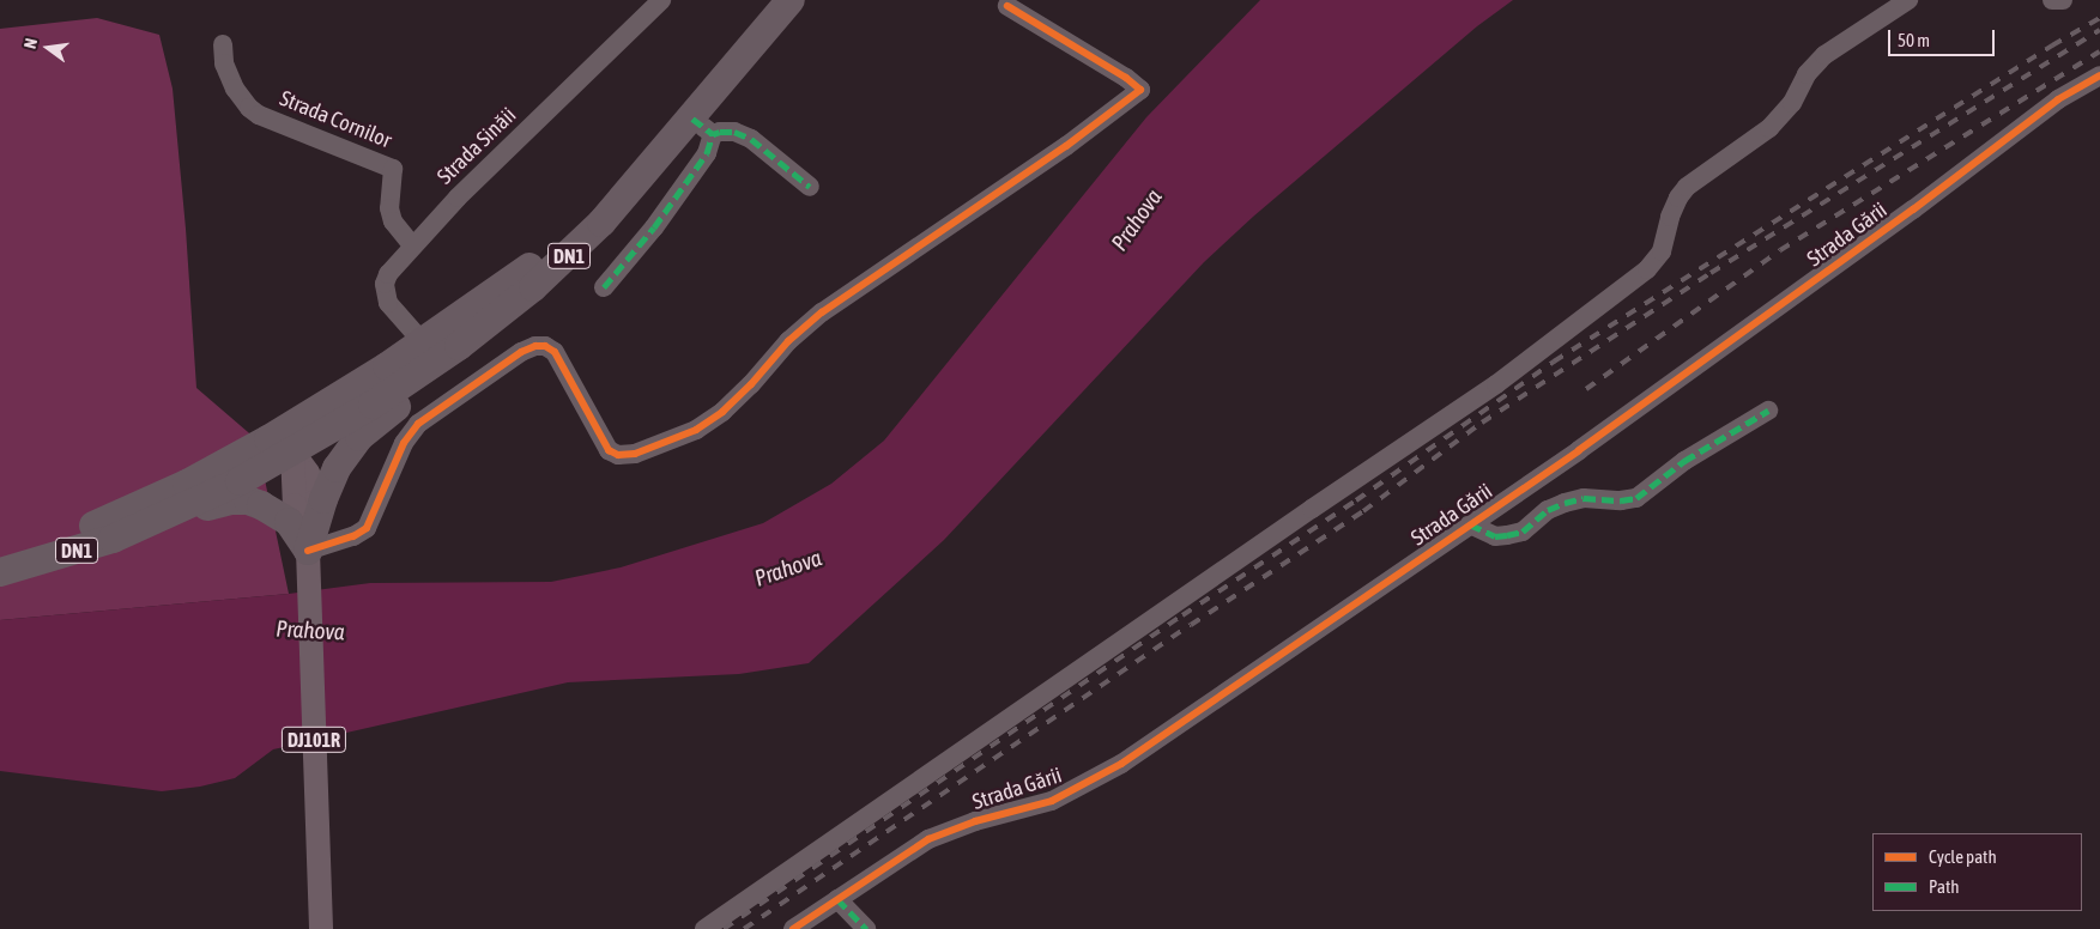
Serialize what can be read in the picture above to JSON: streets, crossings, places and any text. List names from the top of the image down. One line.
{"streets":{"highway":["DN1"],"main road":["DJ101R"],"street":["Strada Cornilor","Strada Sinăii","Strada Gării"]},"crossings":[["Strada Cornilor","Strada Sinăii"],["Strada Sinăii","DN1"],["DN1","DJ101R"]],"water":["Prahova"],"legend":["Cycle path","Path"],"scale_bar":"50 m","north":"left"}
